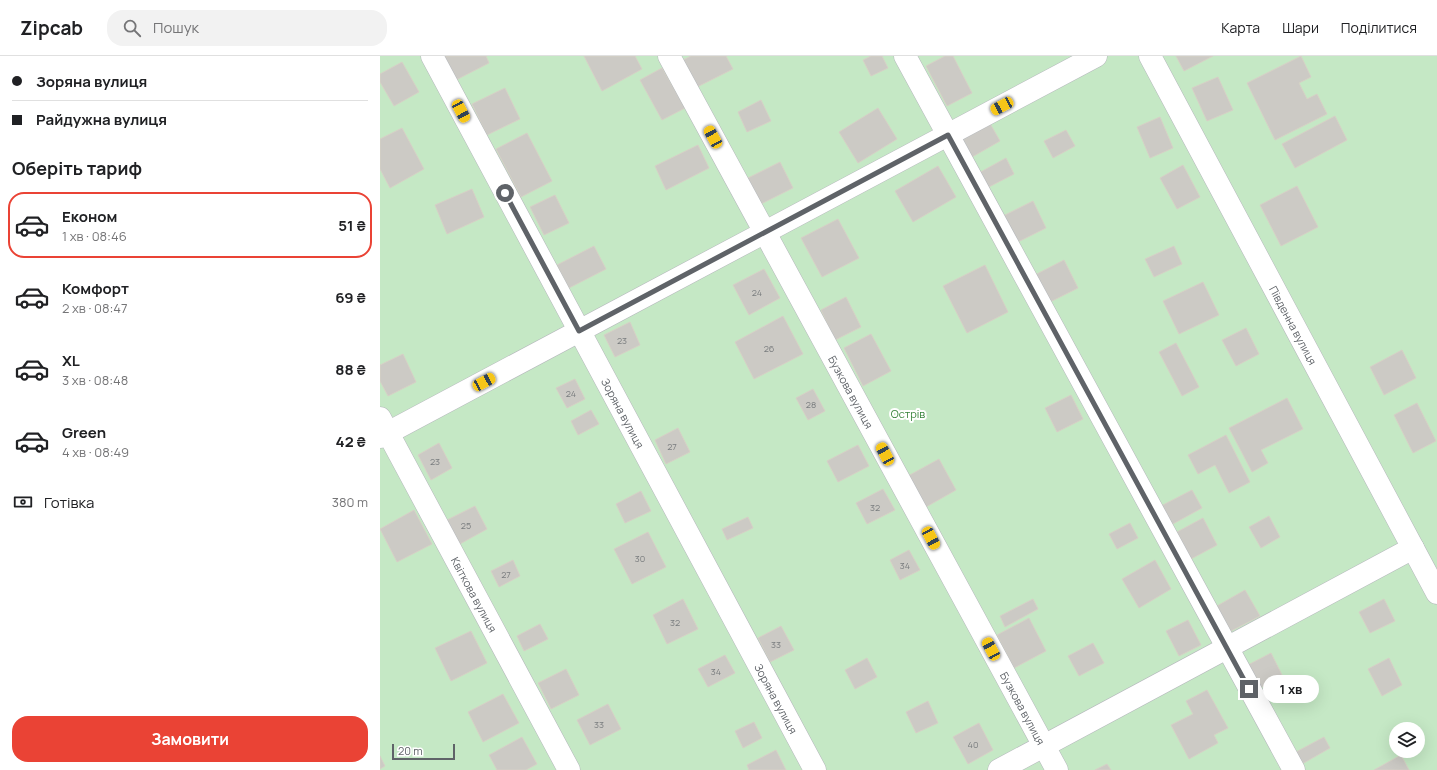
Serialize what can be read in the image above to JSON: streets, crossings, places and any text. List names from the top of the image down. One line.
{"streets":{"street":["Південна вулиця","Бузкова вулиця","Зоряна вулиця","Квіткова вулиця"]},"parks":["Острів"],"house_numbers":["24","23","26","24","28","27","23","32","25","30","34","27","32","33","34","33","40"],"scale_bar":"20 m","page":{"header":"Zipcab","search":"Пошук","nav":["Карта","Шари","Поділитися"],"banner":["Зоряна вулиця","Райдужна вулиця"],"heading":"Оберіть тариф","list":[{"name":"Економ","note":"1 хв · 08:46","value":"51 ₴"},{"name":"Комфорт","note":"2 хв · 08:47","value":"69 ₴"},{"name":"XL","note":"3 хв · 08:48","value":"88 ₴"},{"name":"Green","note":"4 хв · 08:49","value":"42 ₴"}],"pay":["Готівка","380 m"],"bubble":"1 хв","buttons":"Замовити","scale":"20 m"}}
